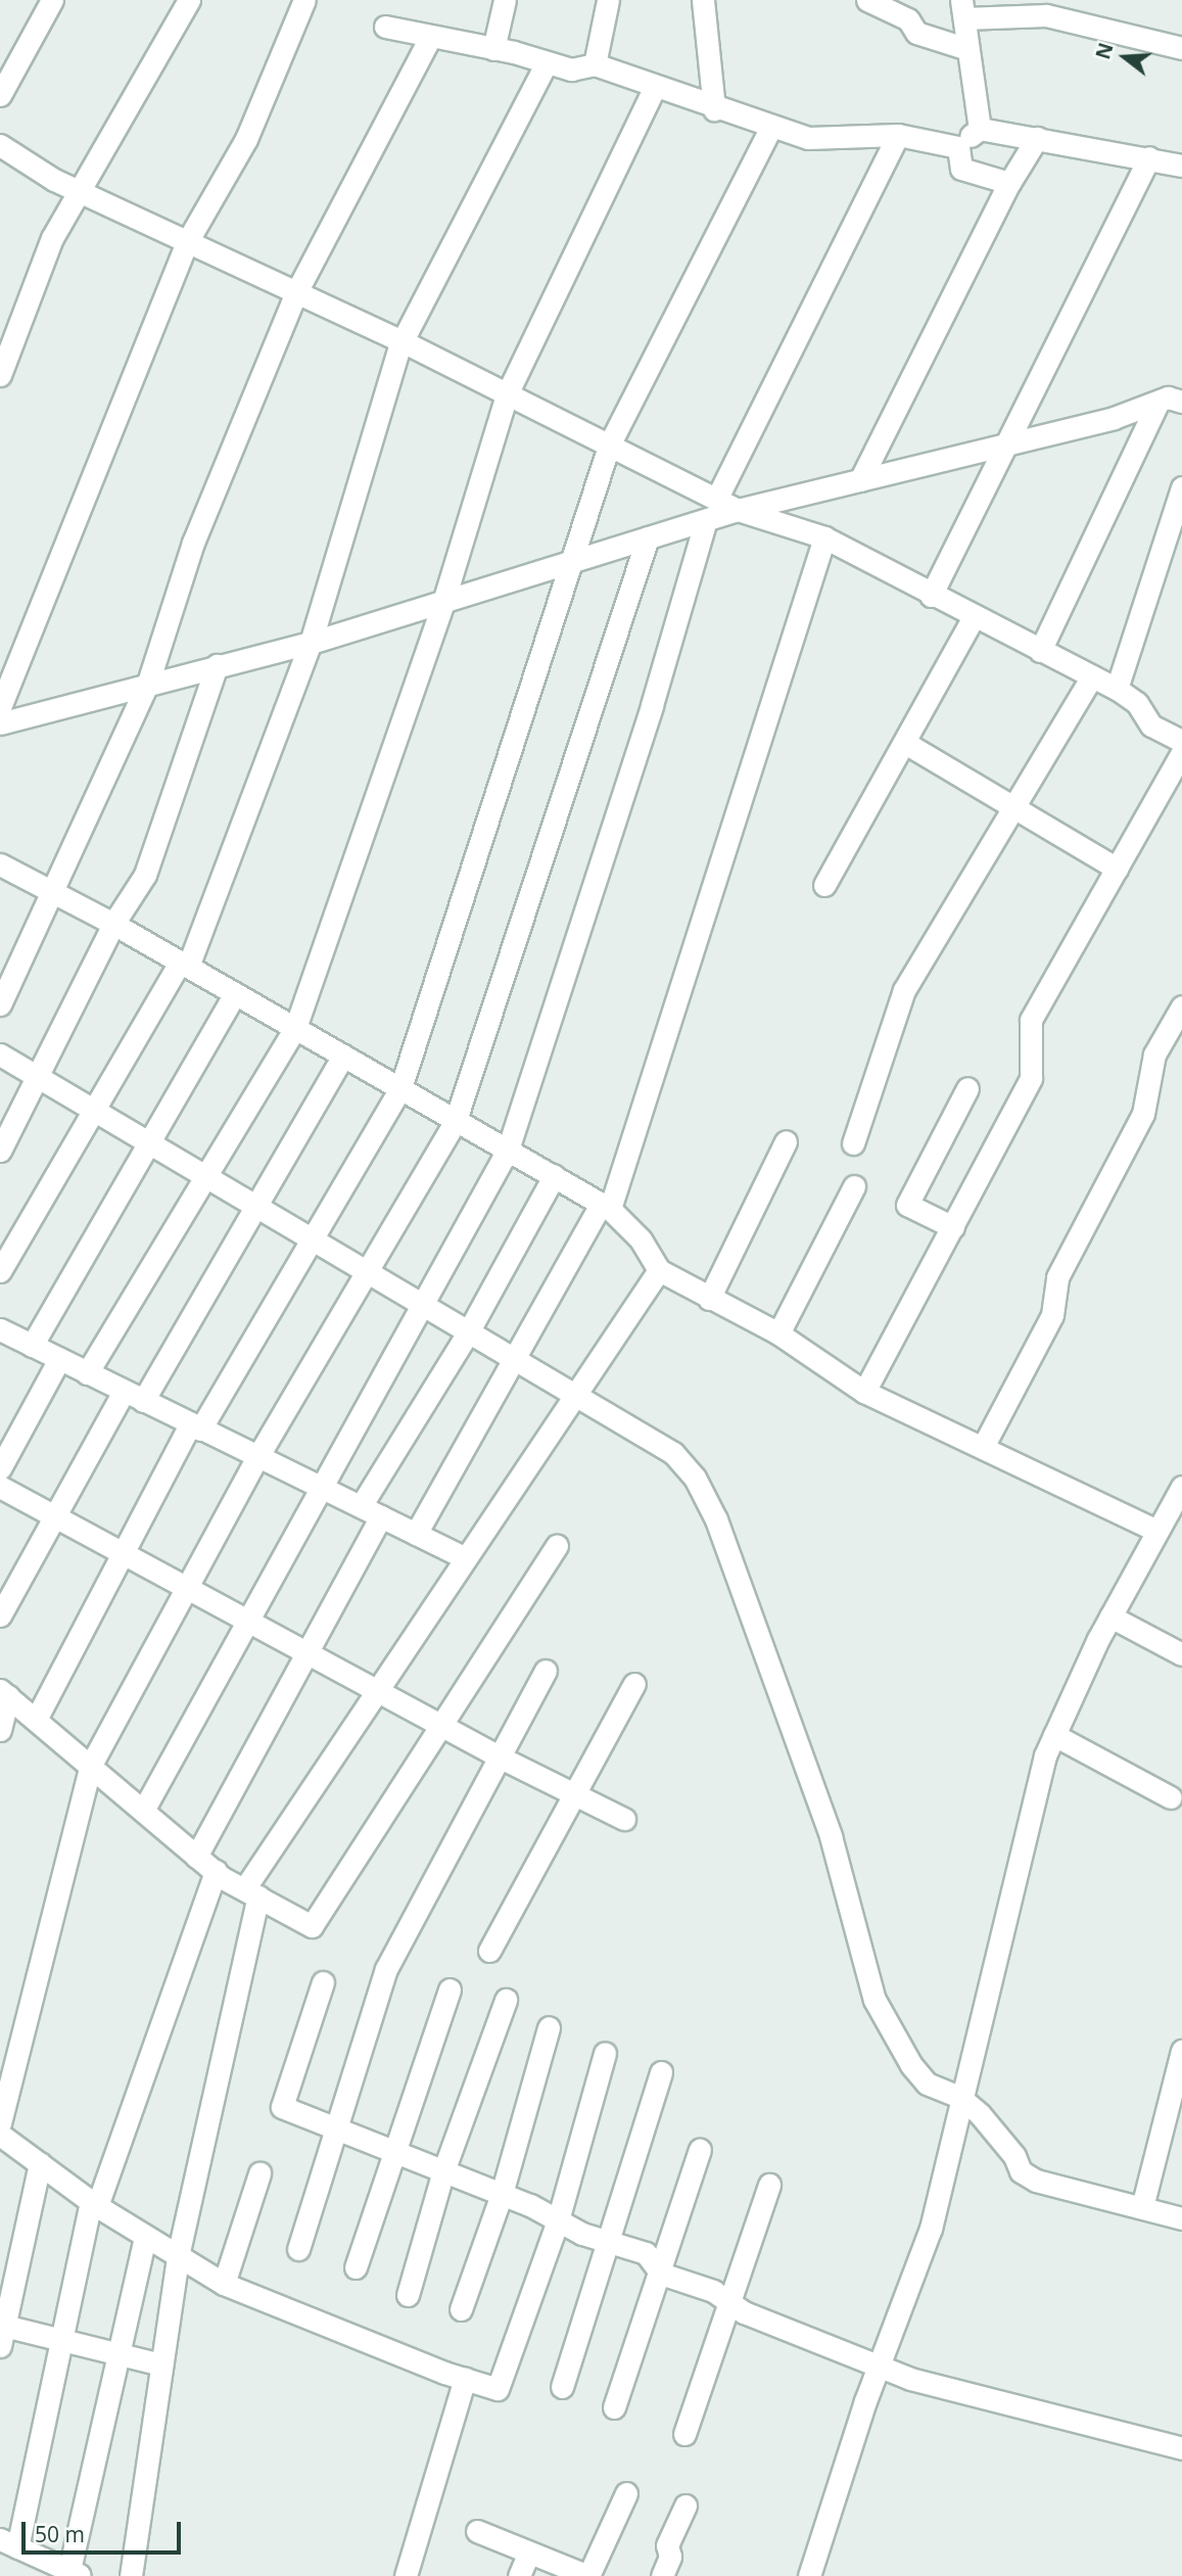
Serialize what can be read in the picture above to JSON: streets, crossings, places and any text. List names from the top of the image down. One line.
{"scale_bar":"50 m","north":"left"}
